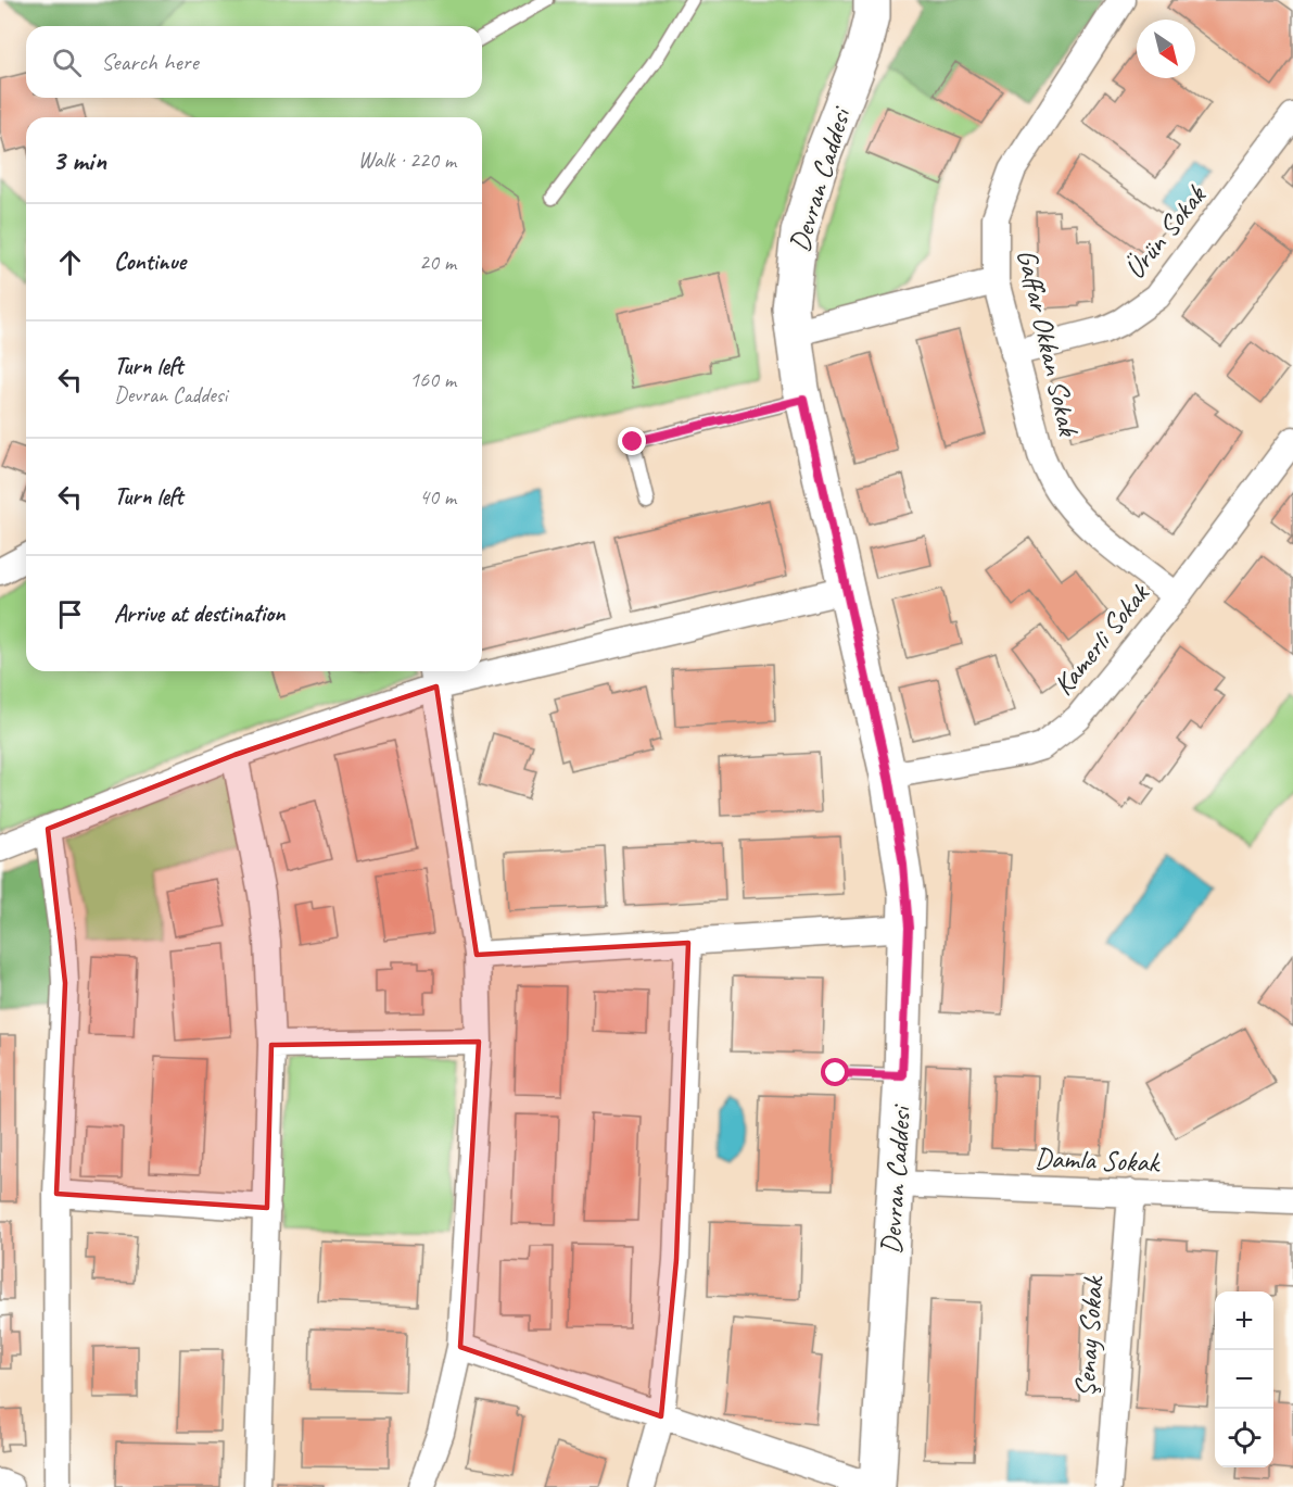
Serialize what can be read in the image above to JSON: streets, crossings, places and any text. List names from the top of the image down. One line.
{"streets":{"main road":["Devran Caddesi"],"street":["Ürün Sokak","Gaffar Okkan Sokak","Kamerli Sokak","Damla Sokak","Şenay Sokak"]},"crossings":[["Devran Caddesi","Kamerli Sokak"],["Devran Caddesi","Damla Sokak"],["Ürün Sokak","Gaffar Okkan Sokak"],["Gaffar Okkan Sokak","Kamerli Sokak"],["Damla Sokak","Şenay Sokak"]],"north":"bottom right","page":{"search":"Search here","heading":["3 min","Walk · 220 m"],"list":[["Continue","20 m"],["Turn left","Devran Caddesi","160 m"],["Turn left","40 m"],"Arrive at destination"],"map_buttons":["+","−"]}}
